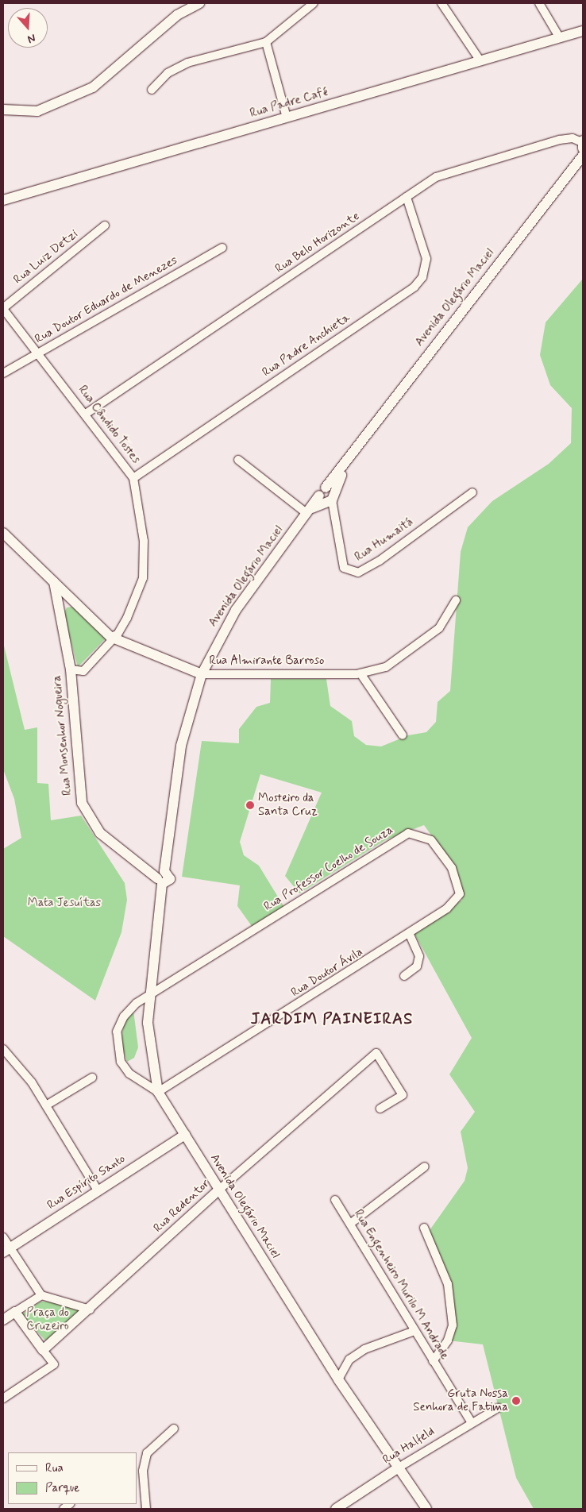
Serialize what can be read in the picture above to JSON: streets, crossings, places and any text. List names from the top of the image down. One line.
{"streets":{"street":["Rua Padre Café","Rua Belo Horizonte","Rua Luiz Detzi","Avenida Olegário Maciel","Rua Doutor Eduardo de Menezes","Rua Padre Anchieta","Rua Cândido Tostes","Rua Humaitá","Rua Almirante Barroso","Rua Monsenhor Nogueira","Rua Professor Coelho de Souza","Rua Doutor Ávila","Rua Espírito Santo","Rua Redentor","Rua Engenheiro Murilo M Andrade","Rua Halfeld"]},"crossings":[["Rua Belo Horizonte","Rua Padre Anchieta"],["Rua Belo Horizonte","Rua Cândido Tostes"],["Rua Luiz Detzi","Rua Cândido Tostes"],["Avenida Olegário Maciel","Rua Humaitá"],["Avenida Olegário Maciel","Rua Almirante Barroso"],["Avenida Olegário Maciel","Rua Monsenhor Nogueira"],["Avenida Olegário Maciel","Rua Professor Coelho de Souza"],["Avenida Olegário Maciel","Rua Doutor Ávila"],["Avenida Olegário Maciel","Rua Espírito Santo"],["Avenida Olegário Maciel","Rua Redentor"],["Avenida Olegário Maciel","Rua Halfeld"],["Rua Doutor Eduardo de Menezes","Rua Cândido Tostes"],["Rua Padre Anchieta","Rua Cândido Tostes"],["Rua Cândido Tostes","Rua Almirante Barroso"],["Rua Cândido Tostes","Rua Monsenhor Nogueira"],["Rua Almirante Barroso","Rua Monsenhor Nogueira"],["Rua Professor Coelho de Souza","Rua Doutor Ávila"],["Rua Engenheiro Murilo M Andrade","Rua Halfeld"]],"districts":["JARDIM PAINEIRAS"],"parks":["Mata Jesuítas","Praça do Cruzeiro"],"places":["Mosteiro da Santa Cruz","Gruta Nossa Senhora de Fatima"],"legend":["Rua","Parque"],"north":"bottom"}
